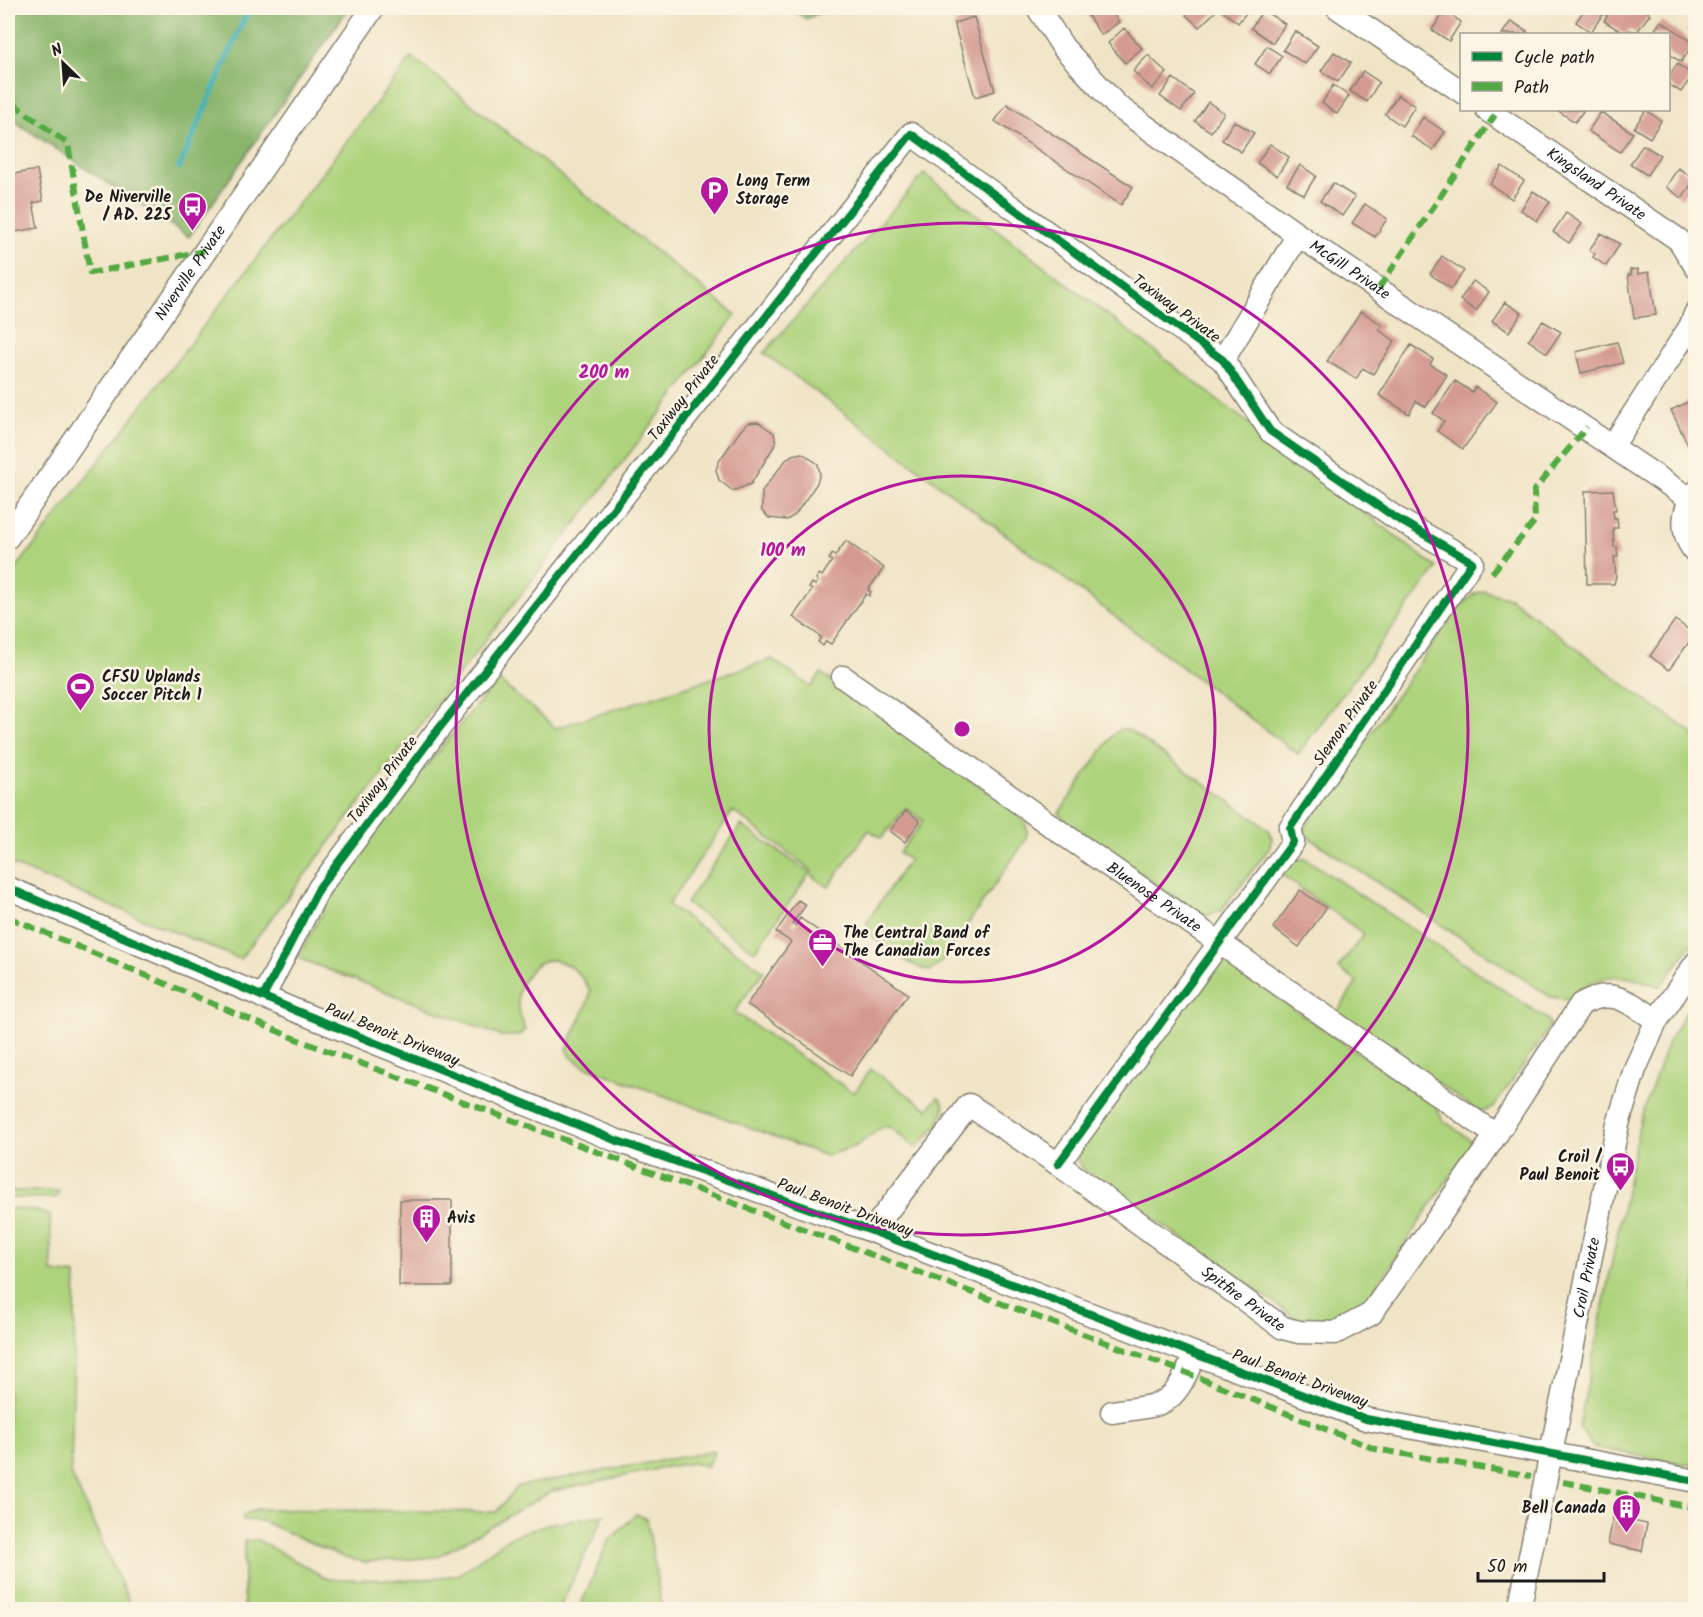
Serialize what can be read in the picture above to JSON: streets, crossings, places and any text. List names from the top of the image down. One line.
{"streets":{"street":["Kingsland Private","McGill Private","Niverville Private","Taxiway Private","Slemon Private","Bluenose Private","Paul Benoit Driveway","Croil Private","Spitfire Private"]},"crossings":[["Taxiway Private","Slemon Private"],["Taxiway Private","Paul Benoit Driveway"],["Slemon Private","Bluenose Private"],["Slemon Private","Spitfire Private"],["Bluenose Private","Spitfire Private"],["Paul Benoit Driveway","Croil Private"],["Paul Benoit Driveway","Spitfire Private"],["Croil Private","Spitfire Private"]],"places":{"parking":["Long Term Storage"],"bus stop":["De Niverville / AD. 225","Croil / Paul Benoit"],"sports":["CFSU Uplands Soccer Pitch 1"],"office":["The Central Band of The Canadian Forces"],"building":["Avis","Bell Canada"]},"legend":["Cycle path","Path"],"scale_bar":"50 m","north":"top left","rings":["200 m","100 m"]}
